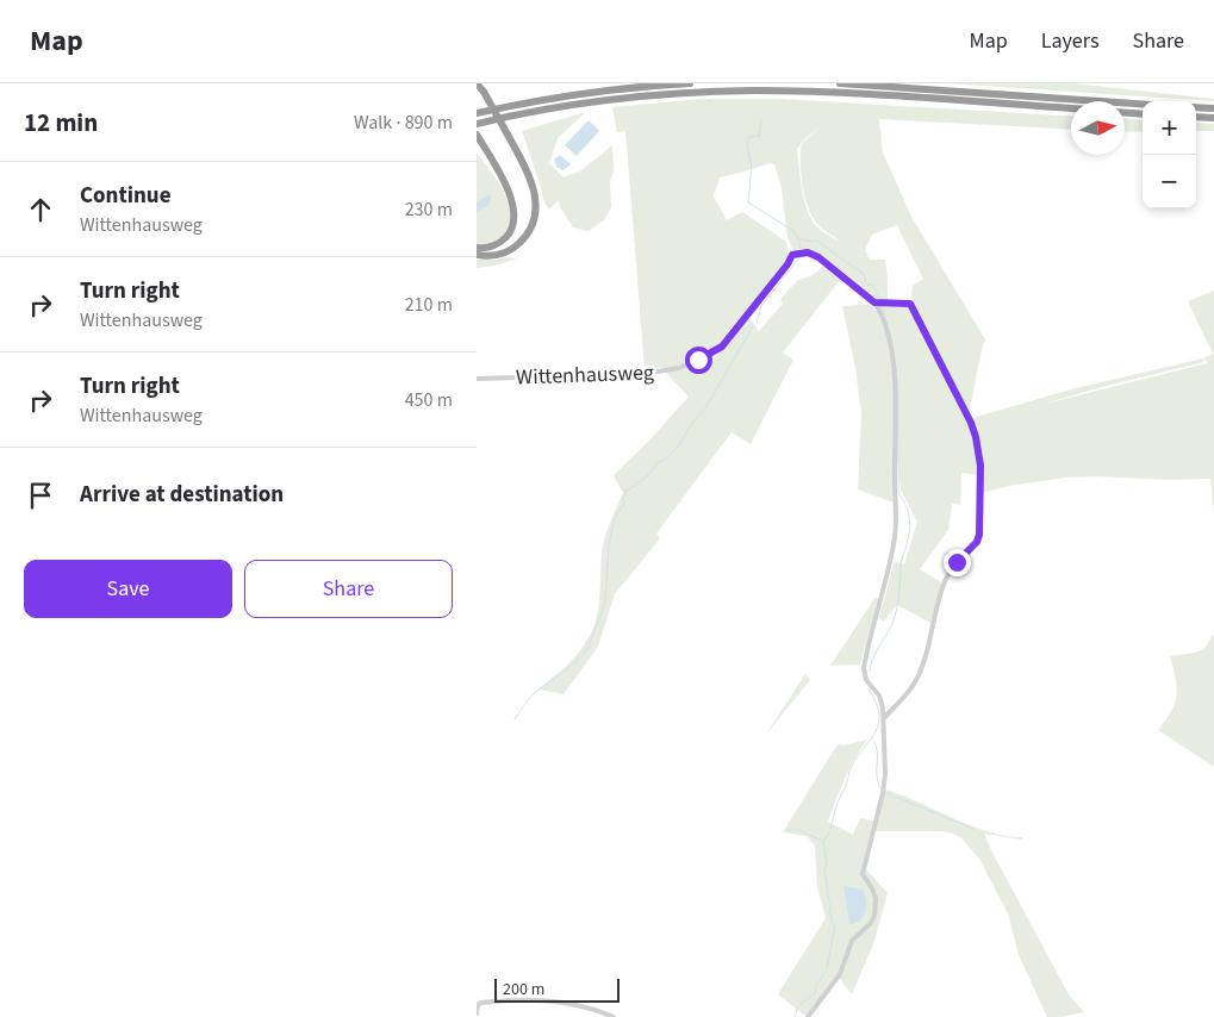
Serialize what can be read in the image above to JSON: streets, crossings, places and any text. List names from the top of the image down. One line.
{"streets":{"street":["Wittenhausweg"]},"scale_bar":"200 m","north":"right","page":{"header":"Map","nav":["Map","Layers","Share"],"heading":["12 min","Walk · 890 m"],"map_buttons":["+","−"],"list":[["Continue","Wittenhausweg","230 m"],["Turn right","Wittenhausweg","210 m"],["Turn right","Wittenhausweg","450 m"],"Arrive at destination"],"buttons":["Save","Share"],"scale":"200 m"}}
